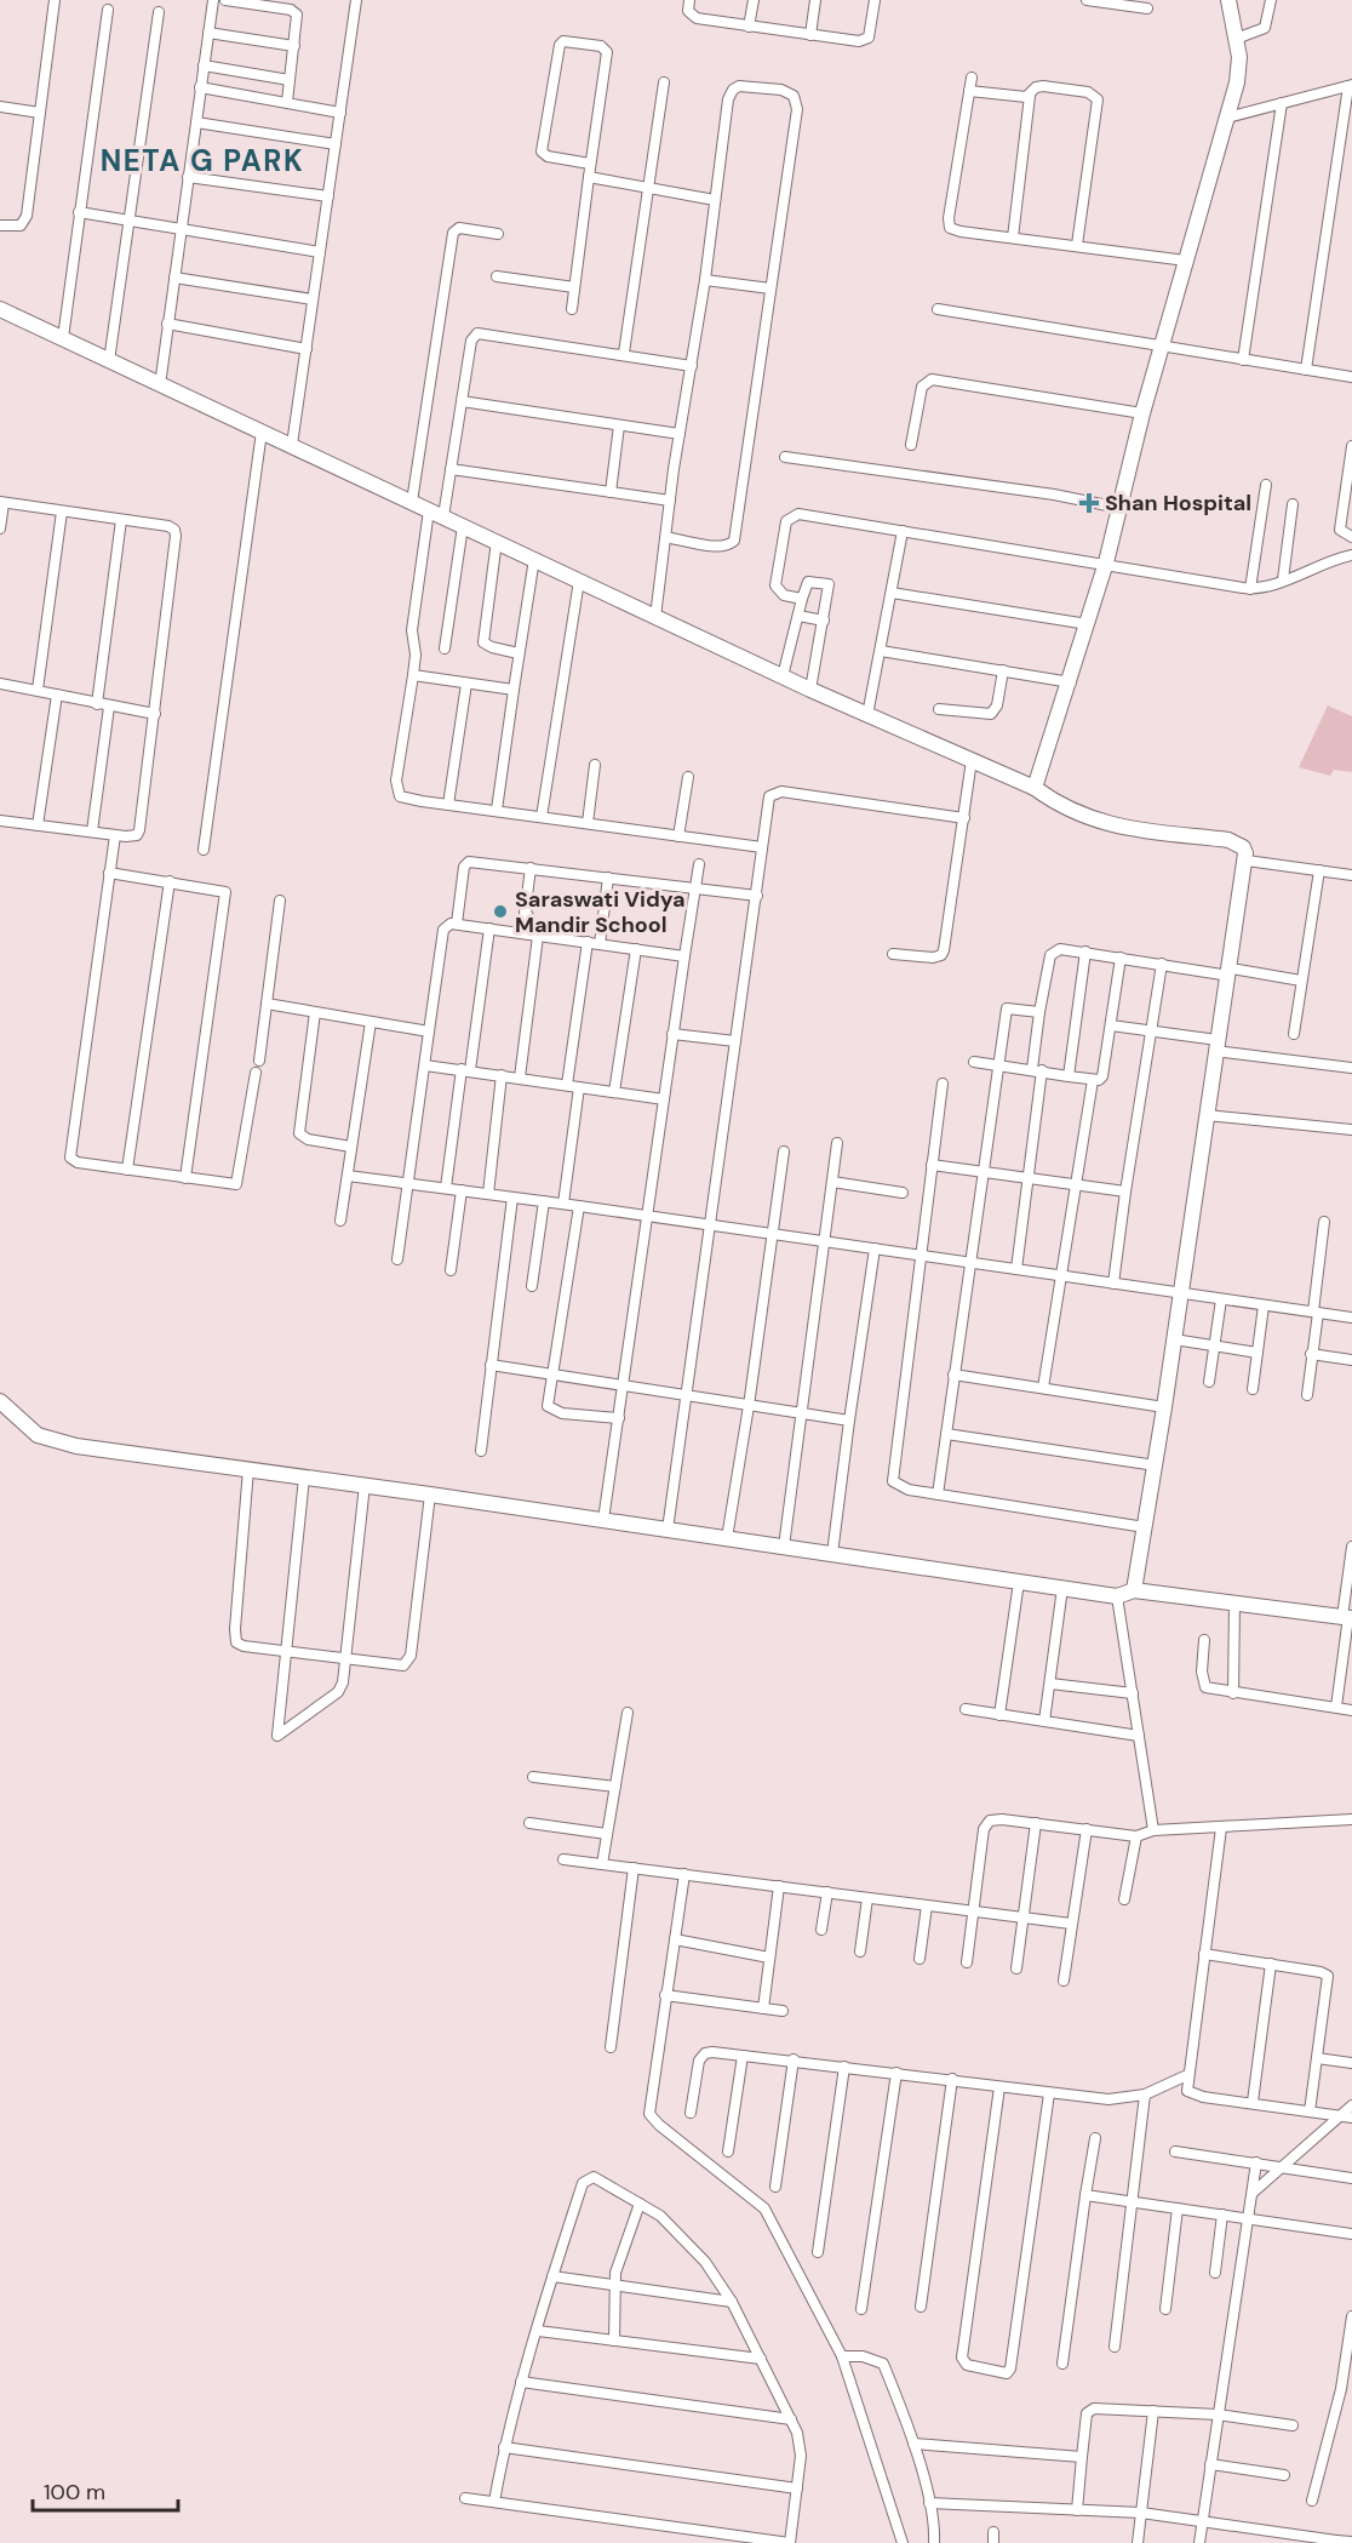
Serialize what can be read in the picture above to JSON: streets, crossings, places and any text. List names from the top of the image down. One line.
{"districts":["NETA G PARK"],"places":{"health":["Shan Hospital"],"other":["Saraswati Vidya Mandir School"]},"scale_bar":"100 m"}
